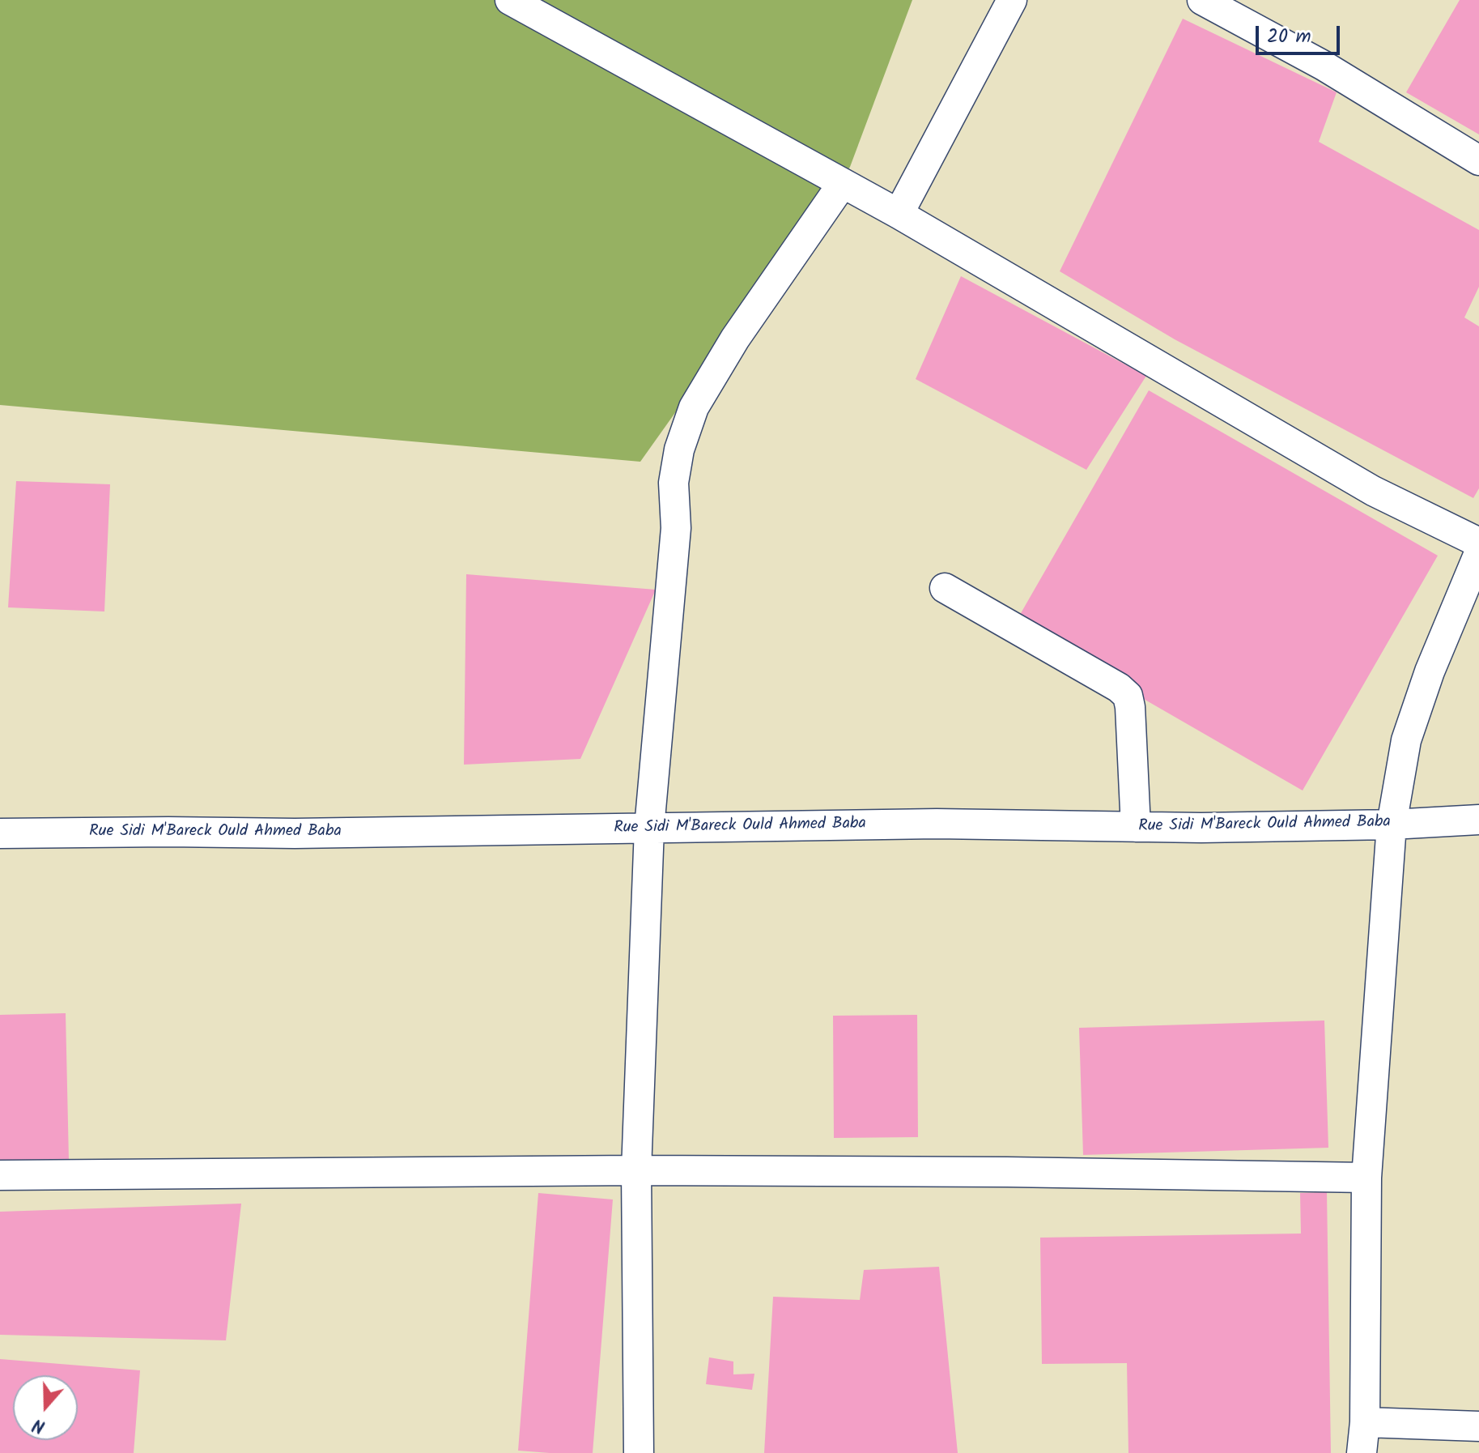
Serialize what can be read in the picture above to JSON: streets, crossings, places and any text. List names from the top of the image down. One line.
{"streets":{"street":["Rue Sidi M'Bareck Ould Ahmed Baba"]},"scale_bar":"20 m","north":"bottom"}
